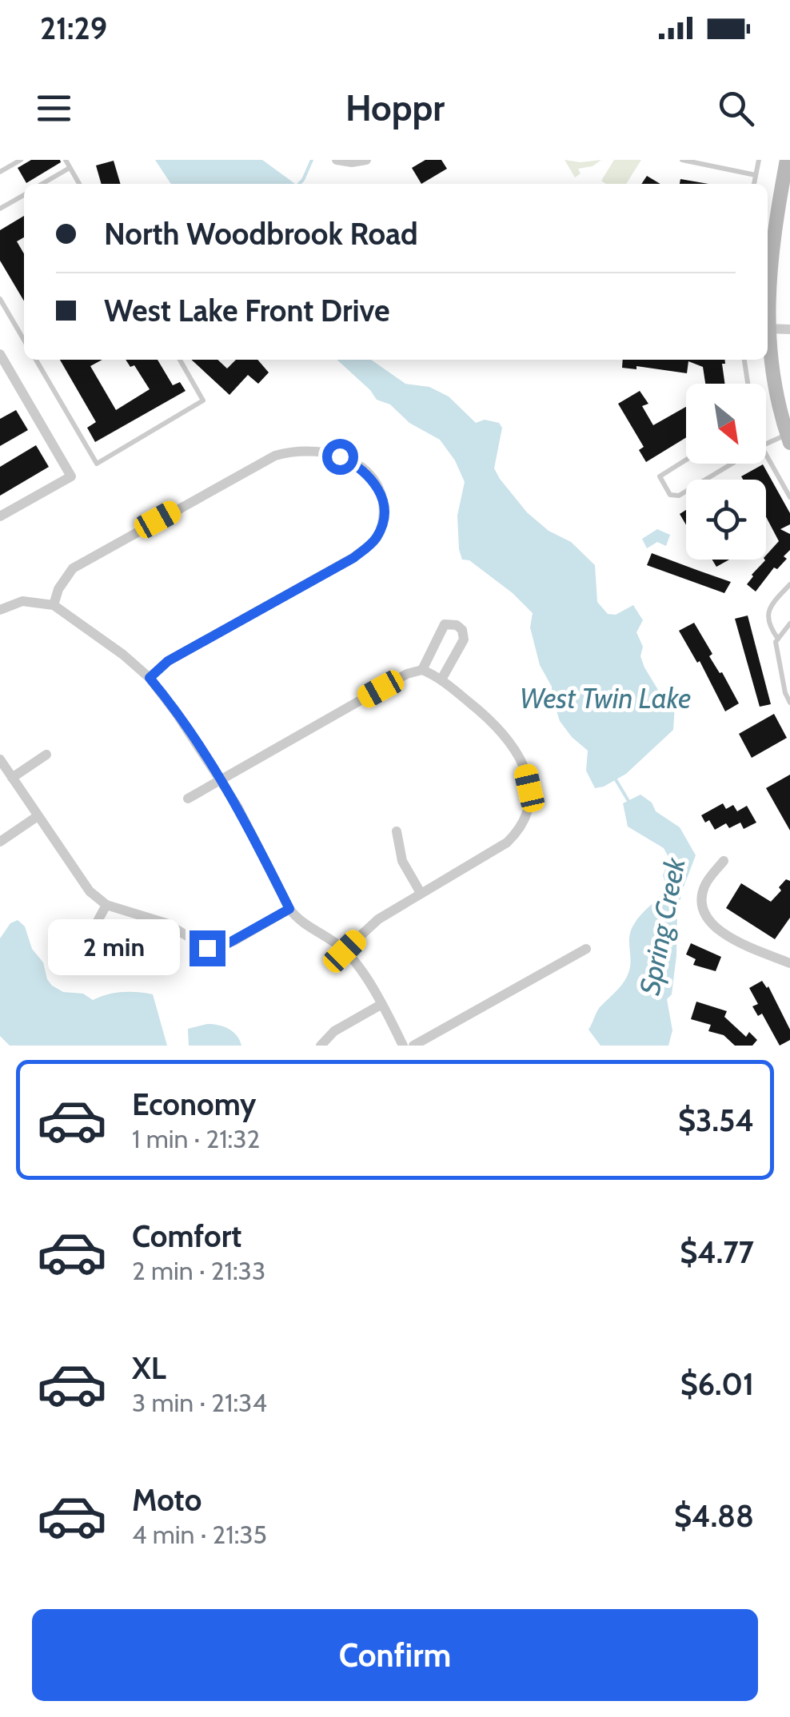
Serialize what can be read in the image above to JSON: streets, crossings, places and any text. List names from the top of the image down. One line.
{"water":["West Twin Lake","Spring Creek"],"north":"bottom right","page":{"status":"21:29","header":"Hoppr","banner":["North Woodbrook Road","West Lake Front Drive"],"bubble":"2 min","list":[{"name":"Economy","note":"1 min · 21:32","value":"$3.54"},{"name":"Comfort","note":"2 min · 21:33","value":"$4.77"},{"name":"XL","note":"3 min · 21:34","value":"$6.01"},{"name":"Moto","note":"4 min · 21:35","value":"$4.88"}],"buttons":"Confirm"}}
